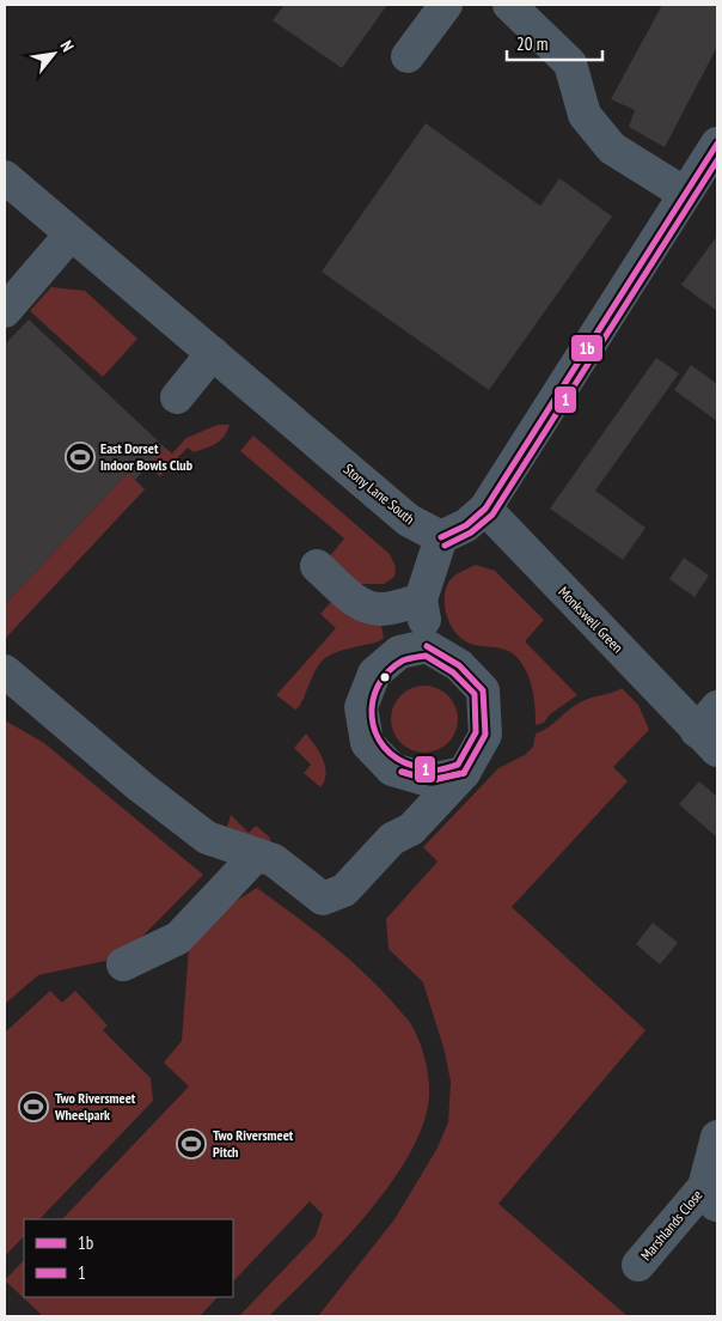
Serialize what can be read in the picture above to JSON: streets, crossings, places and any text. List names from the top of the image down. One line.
{"streets":{"street":["Stony Lane South","Monkswell Green","Marshlands Close"]},"places":{"sports":["East Dorset Indoor Bowls Club","Two Riversmeet Wheelpark","Two Riversmeet Pitch"]},"lines":["transit line 1b","transit line 1"],"legend":["1b","1"],"scale_bar":"20 m","north":"top right"}
